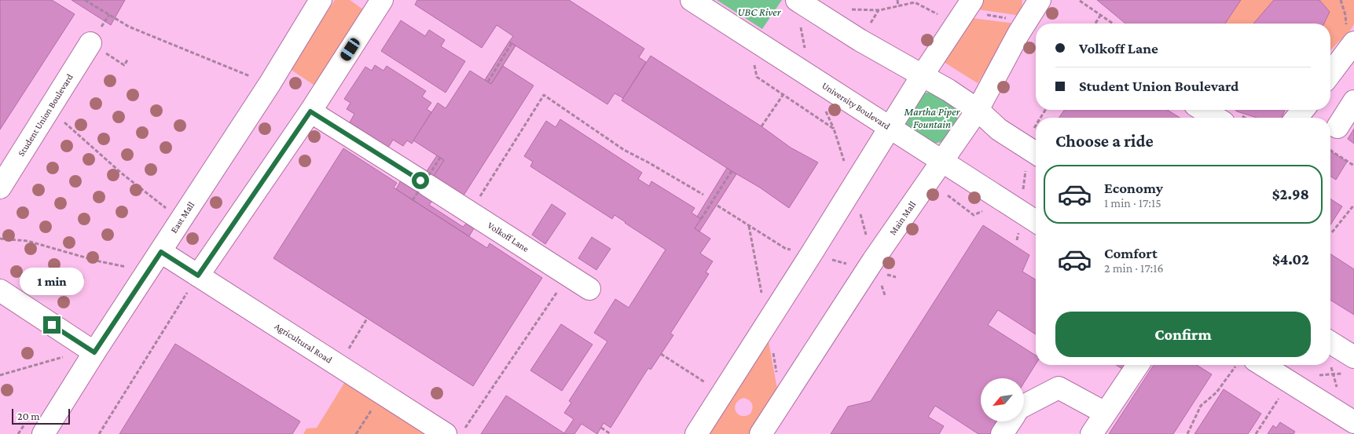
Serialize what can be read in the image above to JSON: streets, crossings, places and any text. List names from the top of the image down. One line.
{"streets":{"street":["University Boulevard","Student Union Boulevard","East Mall","Main Mall","Volkoff Lane","Agricultural Road"]},"crossings":[["University Boulevard","Main Mall"],["East Mall","Agricultural Road"]],"water":["UBC River","Martha Piper Fountain"],"scale_bar":"20 m","north":"bottom left","page":{"banner":["Volkoff Lane","Student Union Boulevard"],"heading":"Choose a ride","list":[{"name":"Economy","note":"1 min · 17:15","value":"$2.98"},{"name":"Comfort","note":"2 min · 17:16","value":"$4.02"}],"bubble":"1 min","buttons":"Confirm","scale":"20 m"}}
